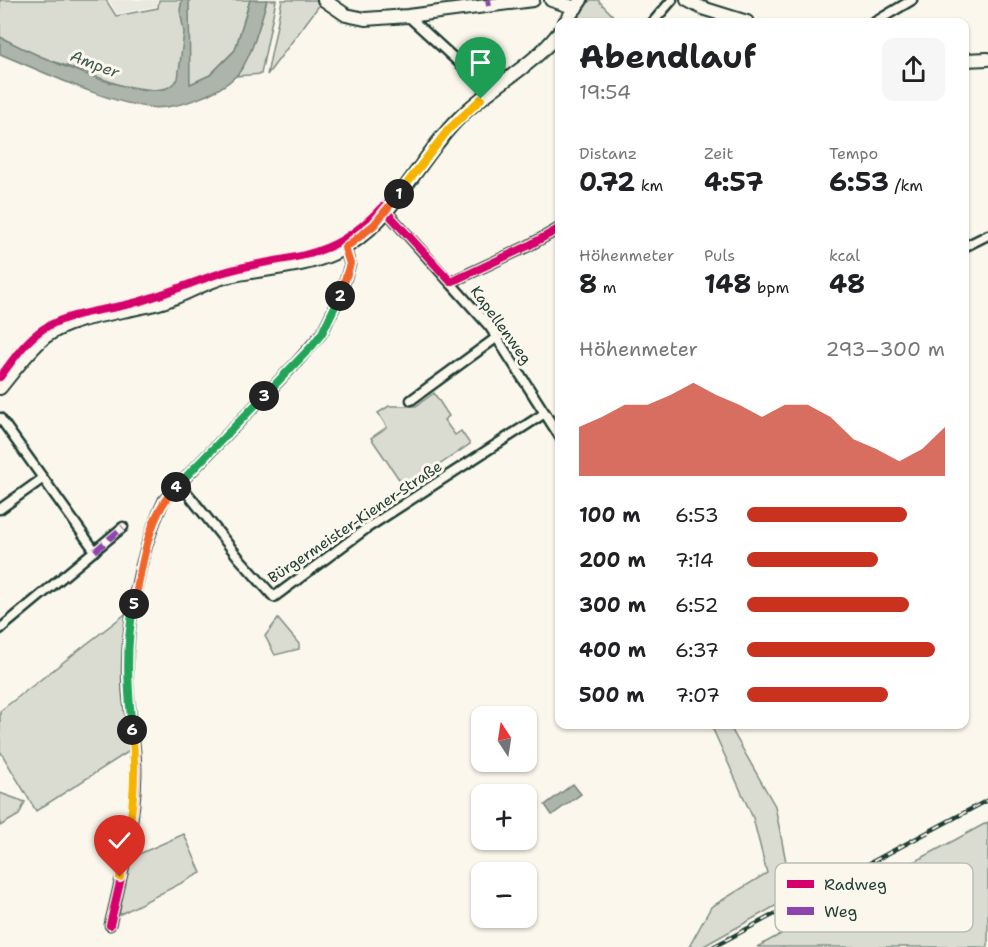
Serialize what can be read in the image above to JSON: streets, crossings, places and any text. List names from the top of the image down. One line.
{"streets":{"street":["Kapellenweg","Bürgermeister-Kiener-Straße"]},"crossings":[["Kapellenweg","Bürgermeister-Kiener-Straße"]],"water":["Amper"],"legend":["Radweg","Weg"],"north":"top","page":{"heading":["Abendlauf","19:54"],"stats":[["Distanz","0.72 km"],["Zeit","4:57"],["Tempo","6:53 /km"],["Höhenmeter","8 m"],["Puls","148 bpm"],["kcal","48"]],"pins":["1","2","3","4","5","6"],"chart":["Höhenmeter","293–300 m"],"list":[{"name":"100 m","note":"6:53"},{"name":"200 m","note":"7:14"},{"name":"300 m","note":"6:52"},{"name":"400 m","note":"6:37"},{"name":"500 m","note":"7:07"}],"map_buttons":["+","−"]}}
